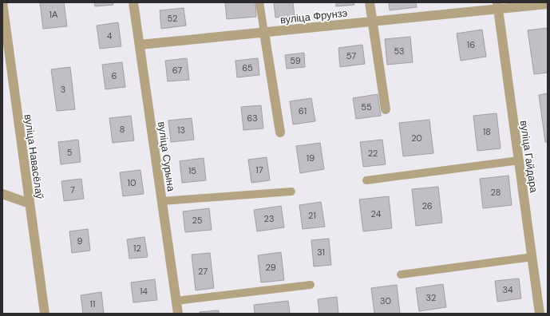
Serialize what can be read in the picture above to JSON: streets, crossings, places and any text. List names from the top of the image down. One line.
{"streets":{"street":["вуліца Фрунзэ","вуліца Навасёлаў","вуліца Сурына","вуліца Гайдара"]},"crossings":[["вуліца Фрунзэ","вуліца Сурына"],["вуліца Фрунзэ","вуліца Гайдара"]],"house_numbers":["1А","52","4","16","53","57","59","65","67","6","3","55","61","63","8","13","18","20","5","22","19","17","15","10","7","28","26","24","21","23","25","9","12","31","29","27","34","14","32","30","11"]}
